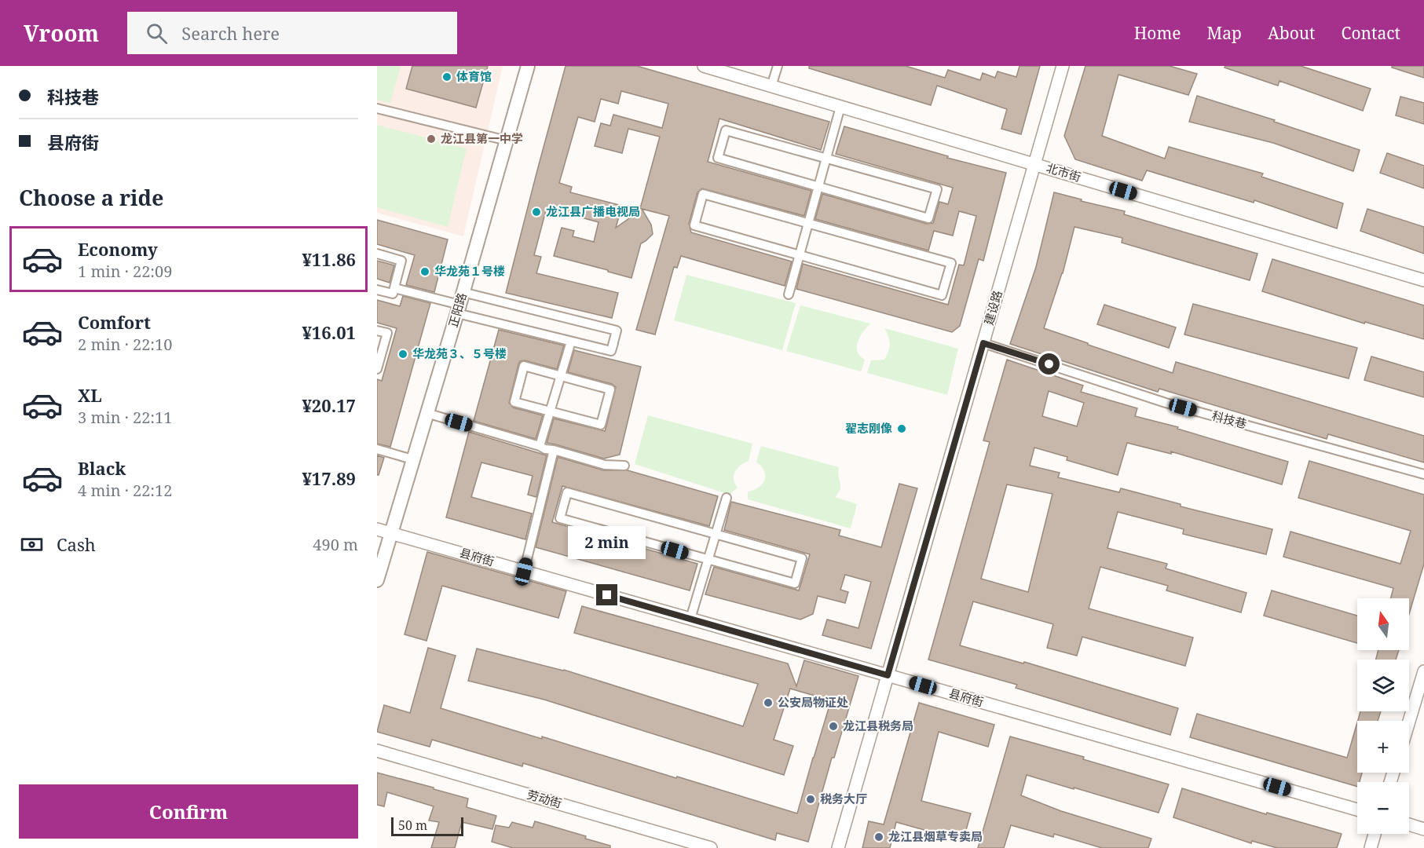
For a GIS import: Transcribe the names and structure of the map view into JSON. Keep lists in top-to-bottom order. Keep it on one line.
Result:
{"streets":{"main road":["正阳路"],"street":["北市街","建设路","科技巷","县府街","劳动街"]},"crossings":[["北市街","建设路"],["建设路","科技巷"],["建设路","县府街"],["正阳路","县府街"]],"places":["体育馆","龙江县第一中学","龙江县广播电视局","华龙苑１号楼","华龙苑３、５号楼","翟志刚像","公安局物证处","龙江县税务局","税务大厅","龙江县烟草专卖局"],"scale_bar":"50 m","north":"top","page":{"header":"Vroom","search":"Search here","nav":["Home","Map","About","Contact"],"banner":["科技巷","县府街"],"heading":"Choose a ride","list":[{"name":"Economy","note":"1 min · 22:09","value":"¥11.86"},{"name":"Comfort","note":"2 min · 22:10","value":"¥16.01"},{"name":"XL","note":"3 min · 22:11","value":"¥20.17"},{"name":"Black","note":"4 min · 22:12","value":"¥17.89"}],"pay":["Cash","490 m"],"bubble":"2 min","map_buttons":["+","−"],"buttons":"Confirm","scale":"50 m"}}
